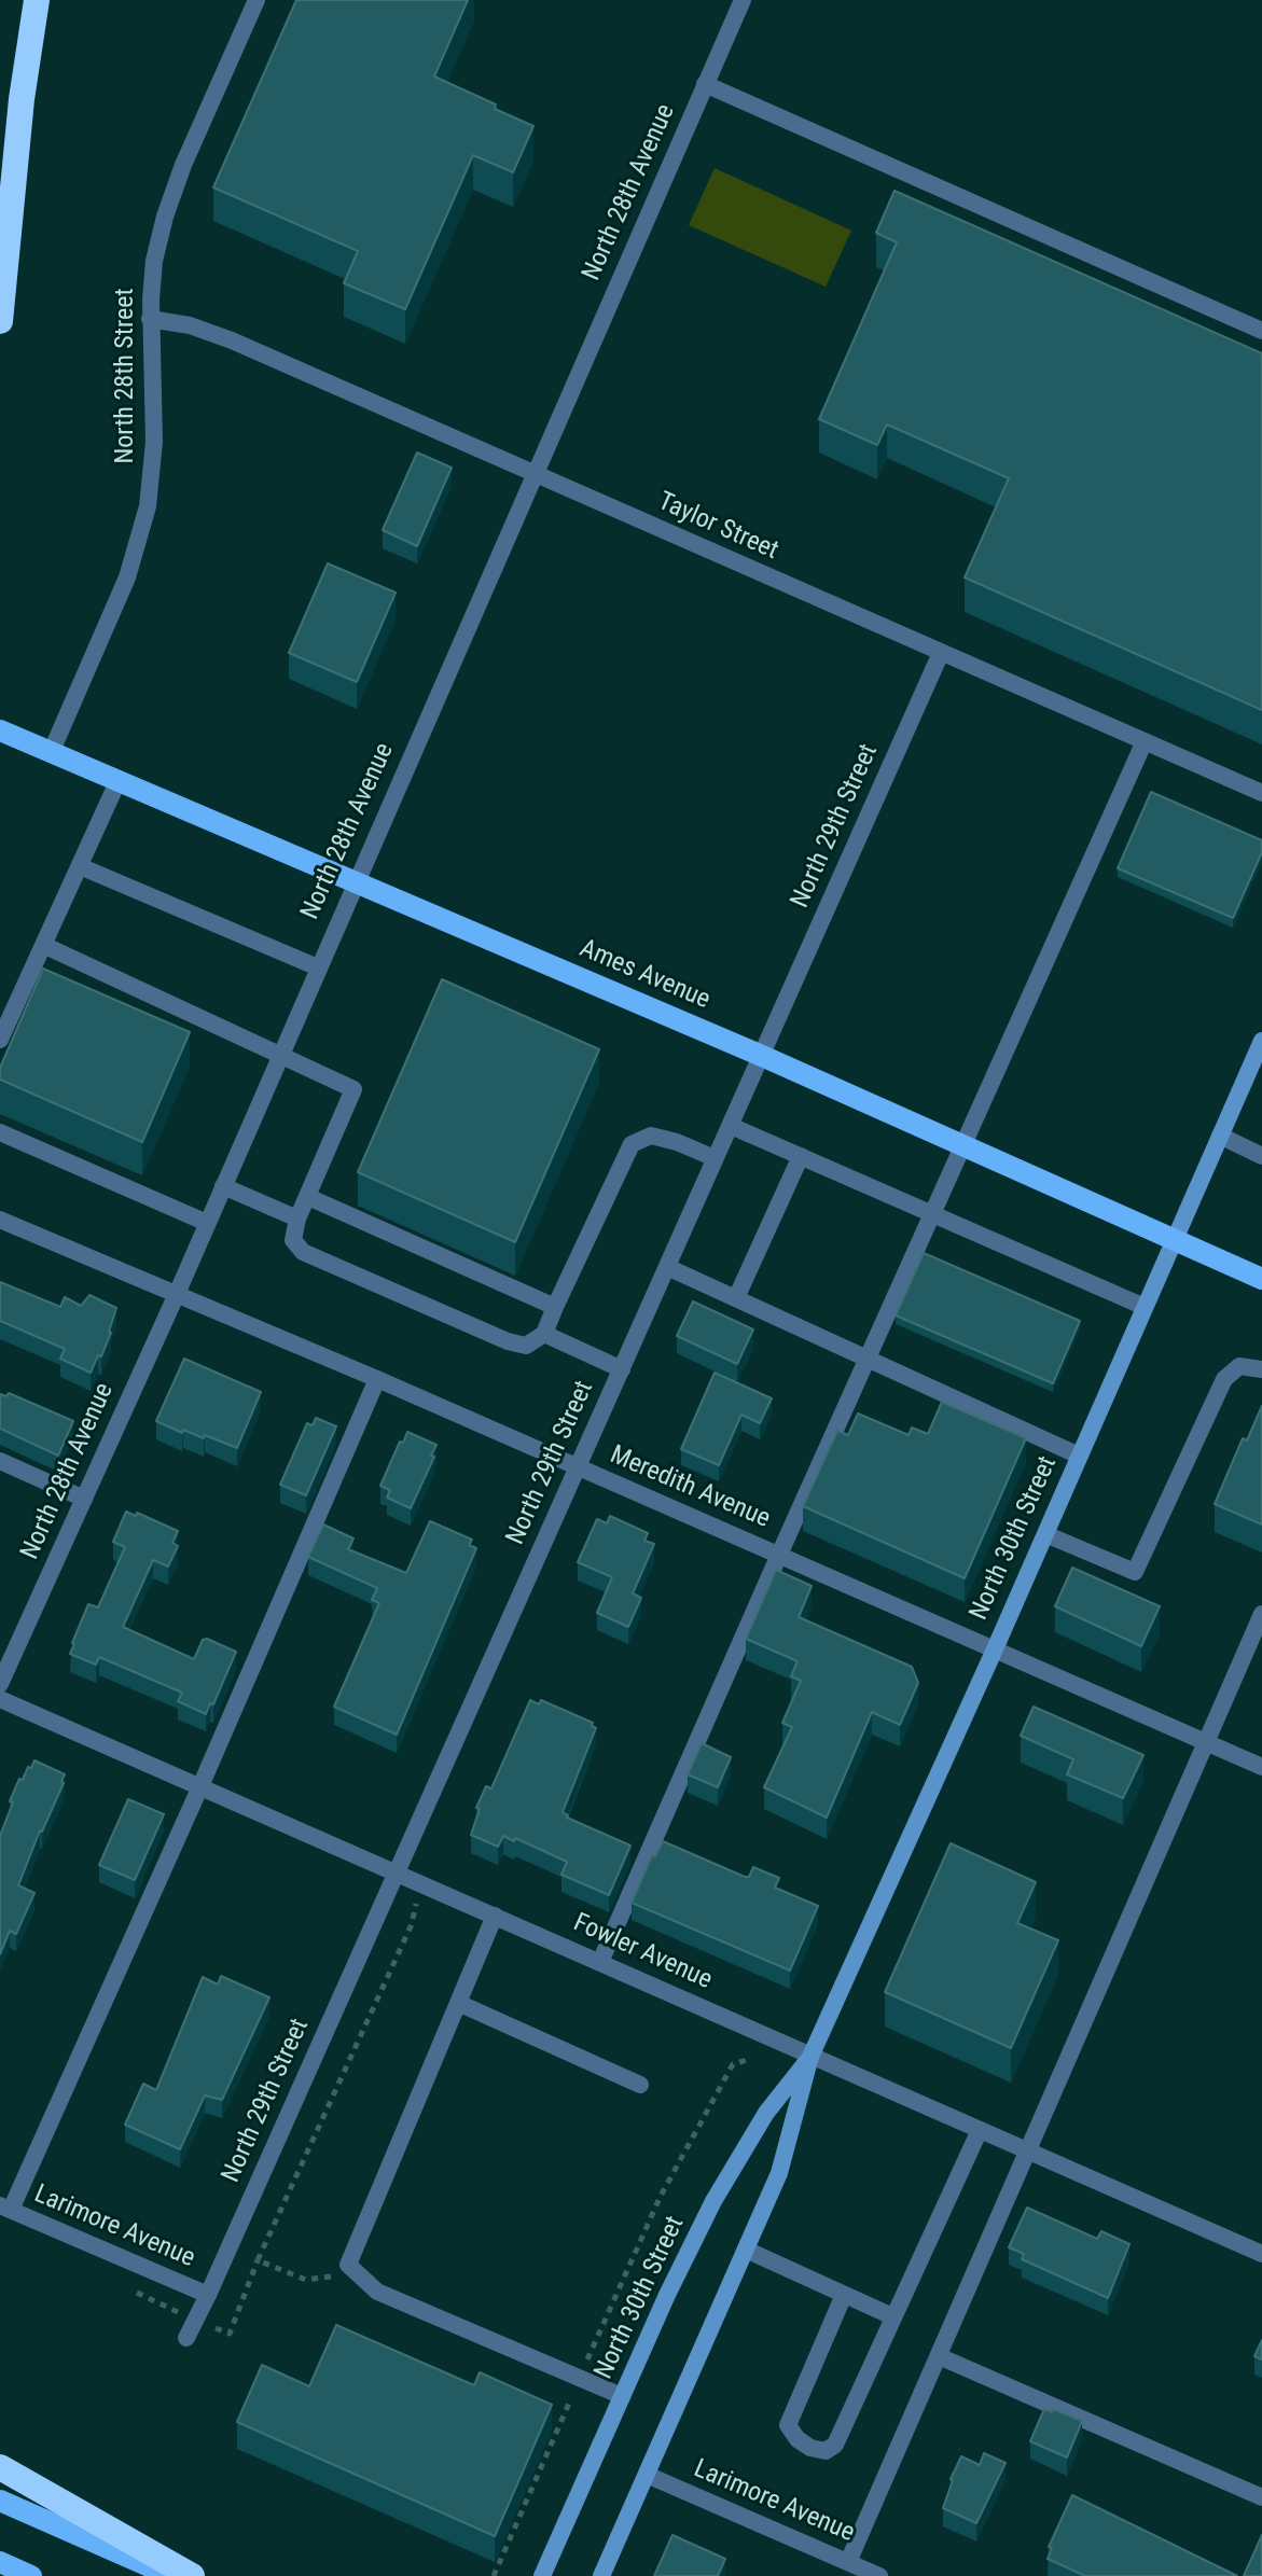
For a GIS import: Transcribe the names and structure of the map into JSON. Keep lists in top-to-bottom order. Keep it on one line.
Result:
{"streets":{"main road":["Ames Avenue","North 30th Street"],"street":["North 28th Avenue","North 28th Street","Taylor Street","North 29th Street","Meredith Avenue","Fowler Avenue","Larimore Avenue"]},"crossings":[["North 28th Avenue","Taylor Street"],["North 28th Avenue","Ames Avenue"],["North 28th Avenue","Meredith Avenue"],["North 28th Street","Taylor Street"],["North 28th Street","Ames Avenue"],["Taylor Street","North 29th Street"],["North 29th Street","Ames Avenue"],["North 29th Street","Meredith Avenue"],["North 29th Street","Fowler Avenue"],["North 29th Street","Larimore Avenue"],["Ames Avenue","North 30th Street"],["Meredith Avenue","North 30th Street"],["North 30th Street","Fowler Avenue"],["North 30th Street","Larimore Avenue"]]}
